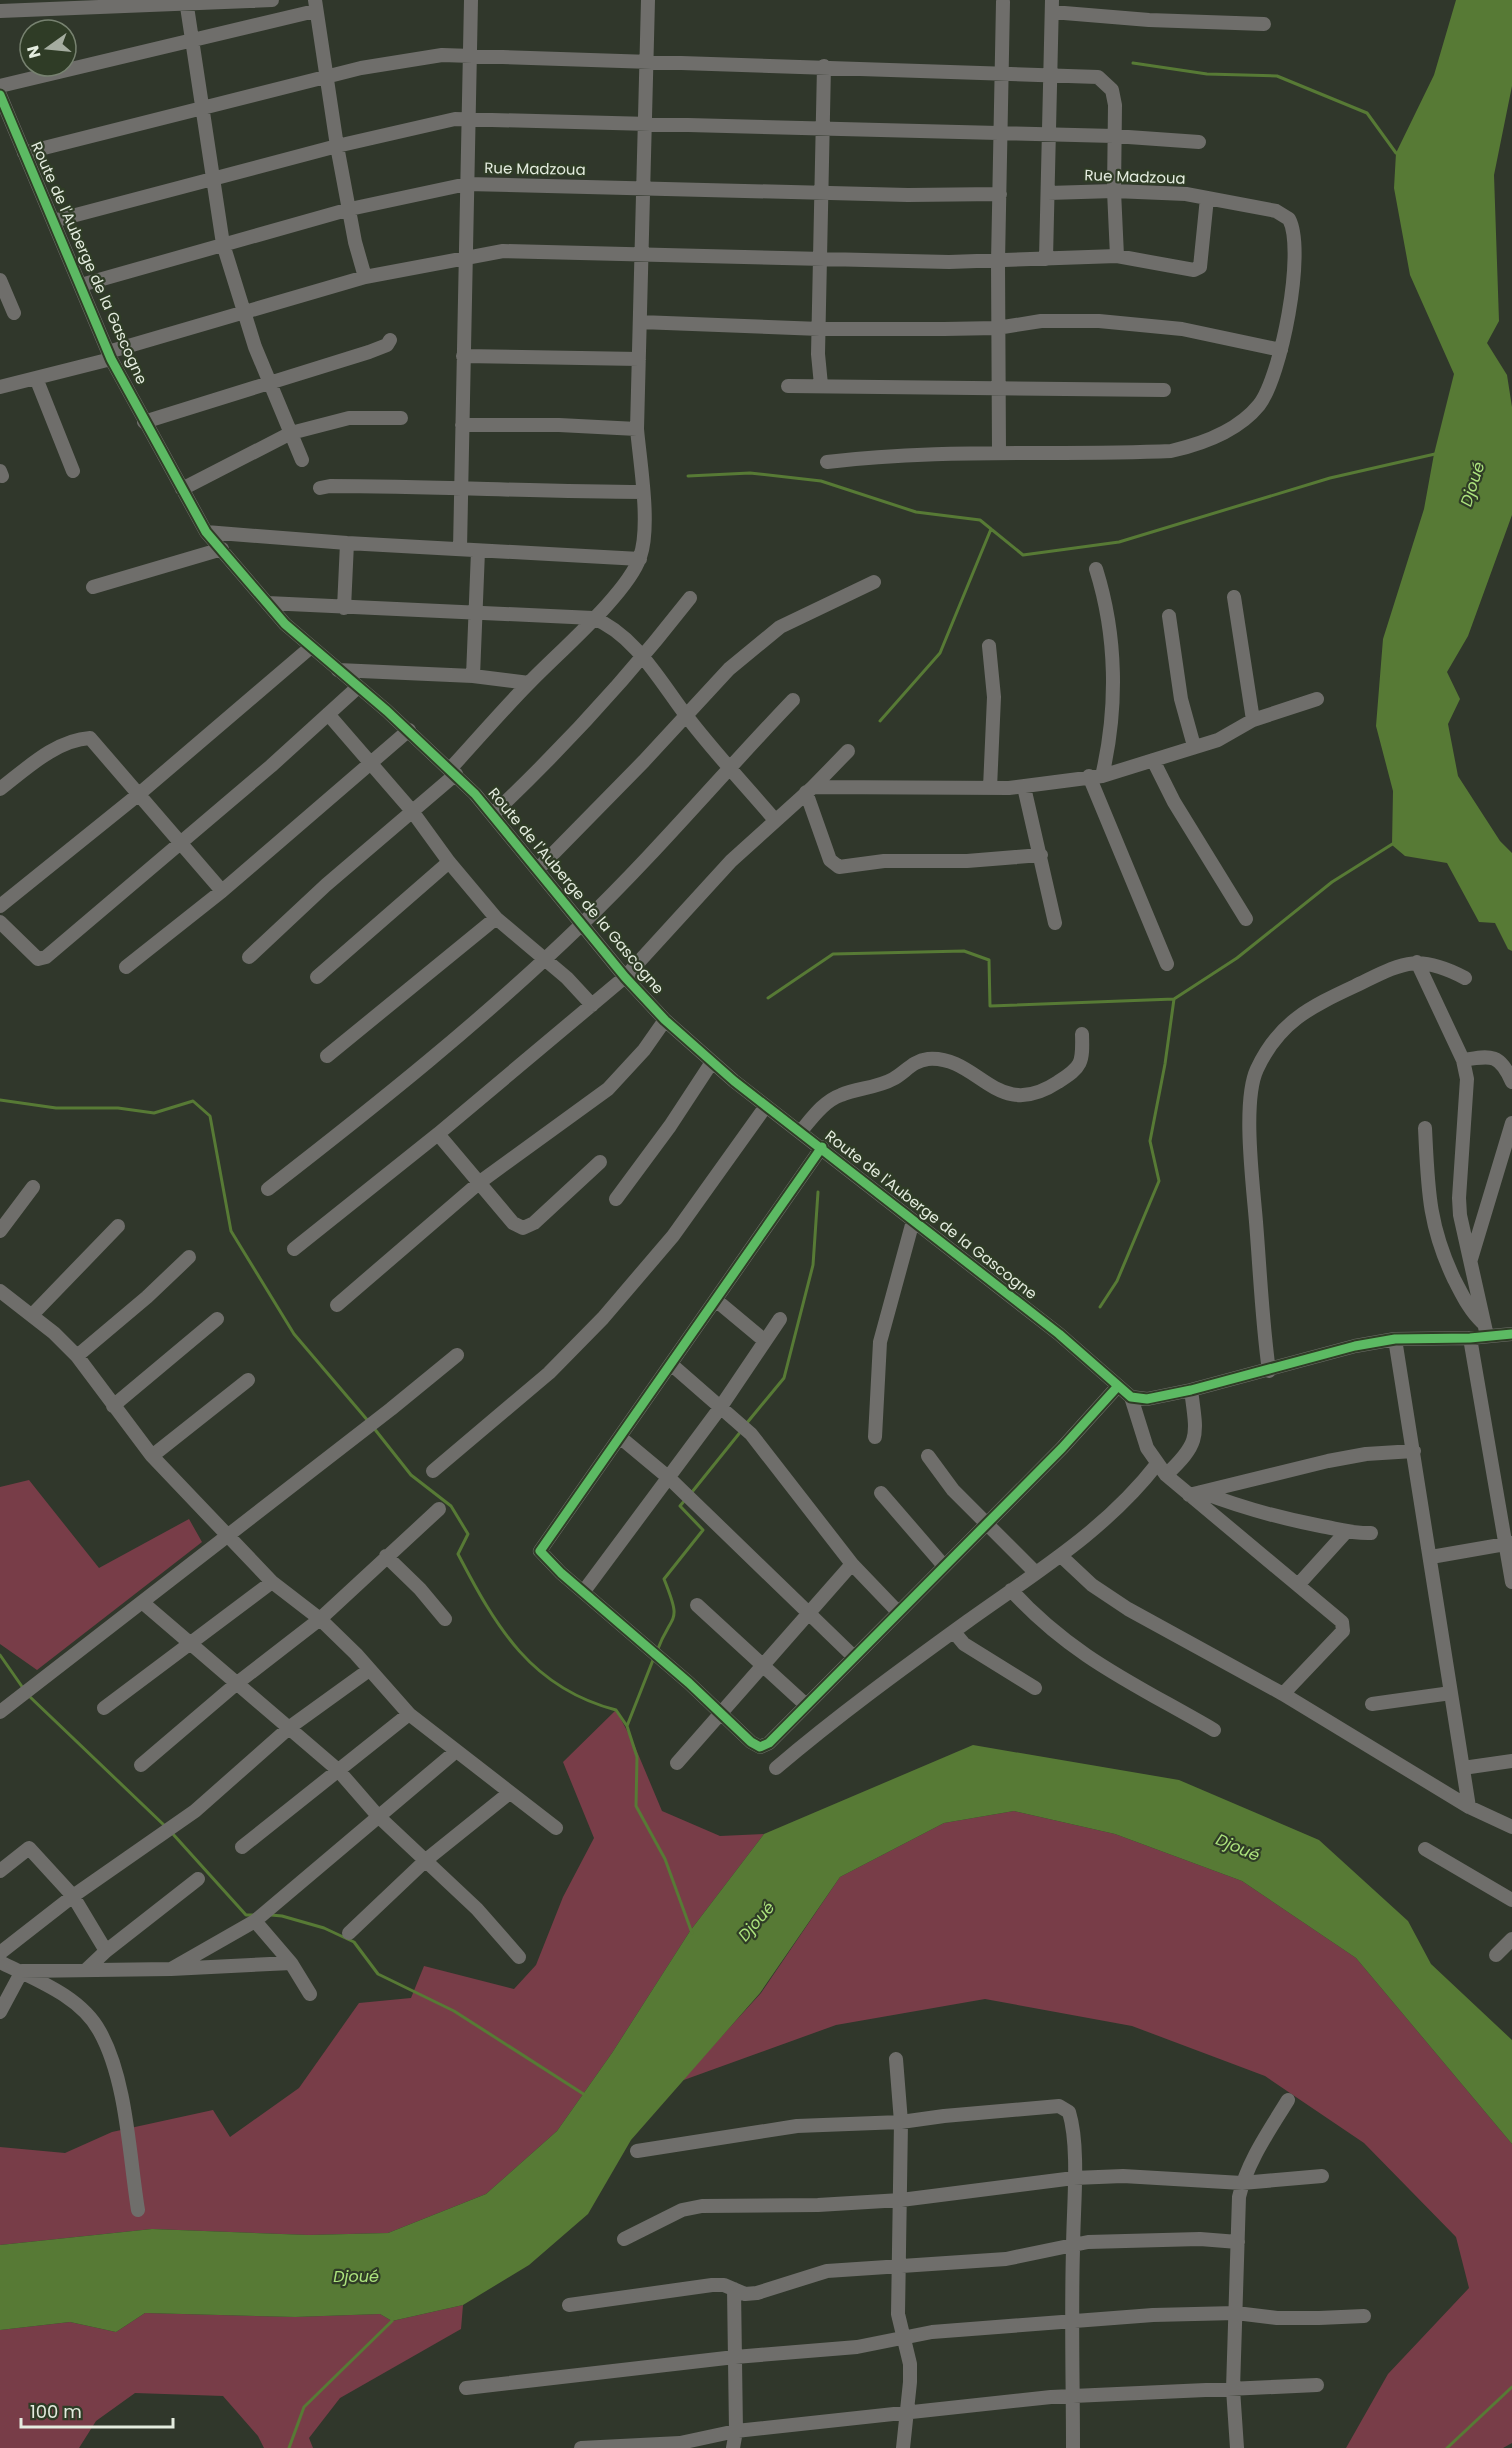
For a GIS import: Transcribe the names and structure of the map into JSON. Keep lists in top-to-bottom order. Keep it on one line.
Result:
{"streets":{"street":["Rue Madzoua","Route de l'Auberge de la Gascogne"]},"crossings":[["Rue Madzoua","Route de l'Auberge de la Gascogne"]],"water":["Djoué"],"scale_bar":"100 m","north":"left"}
